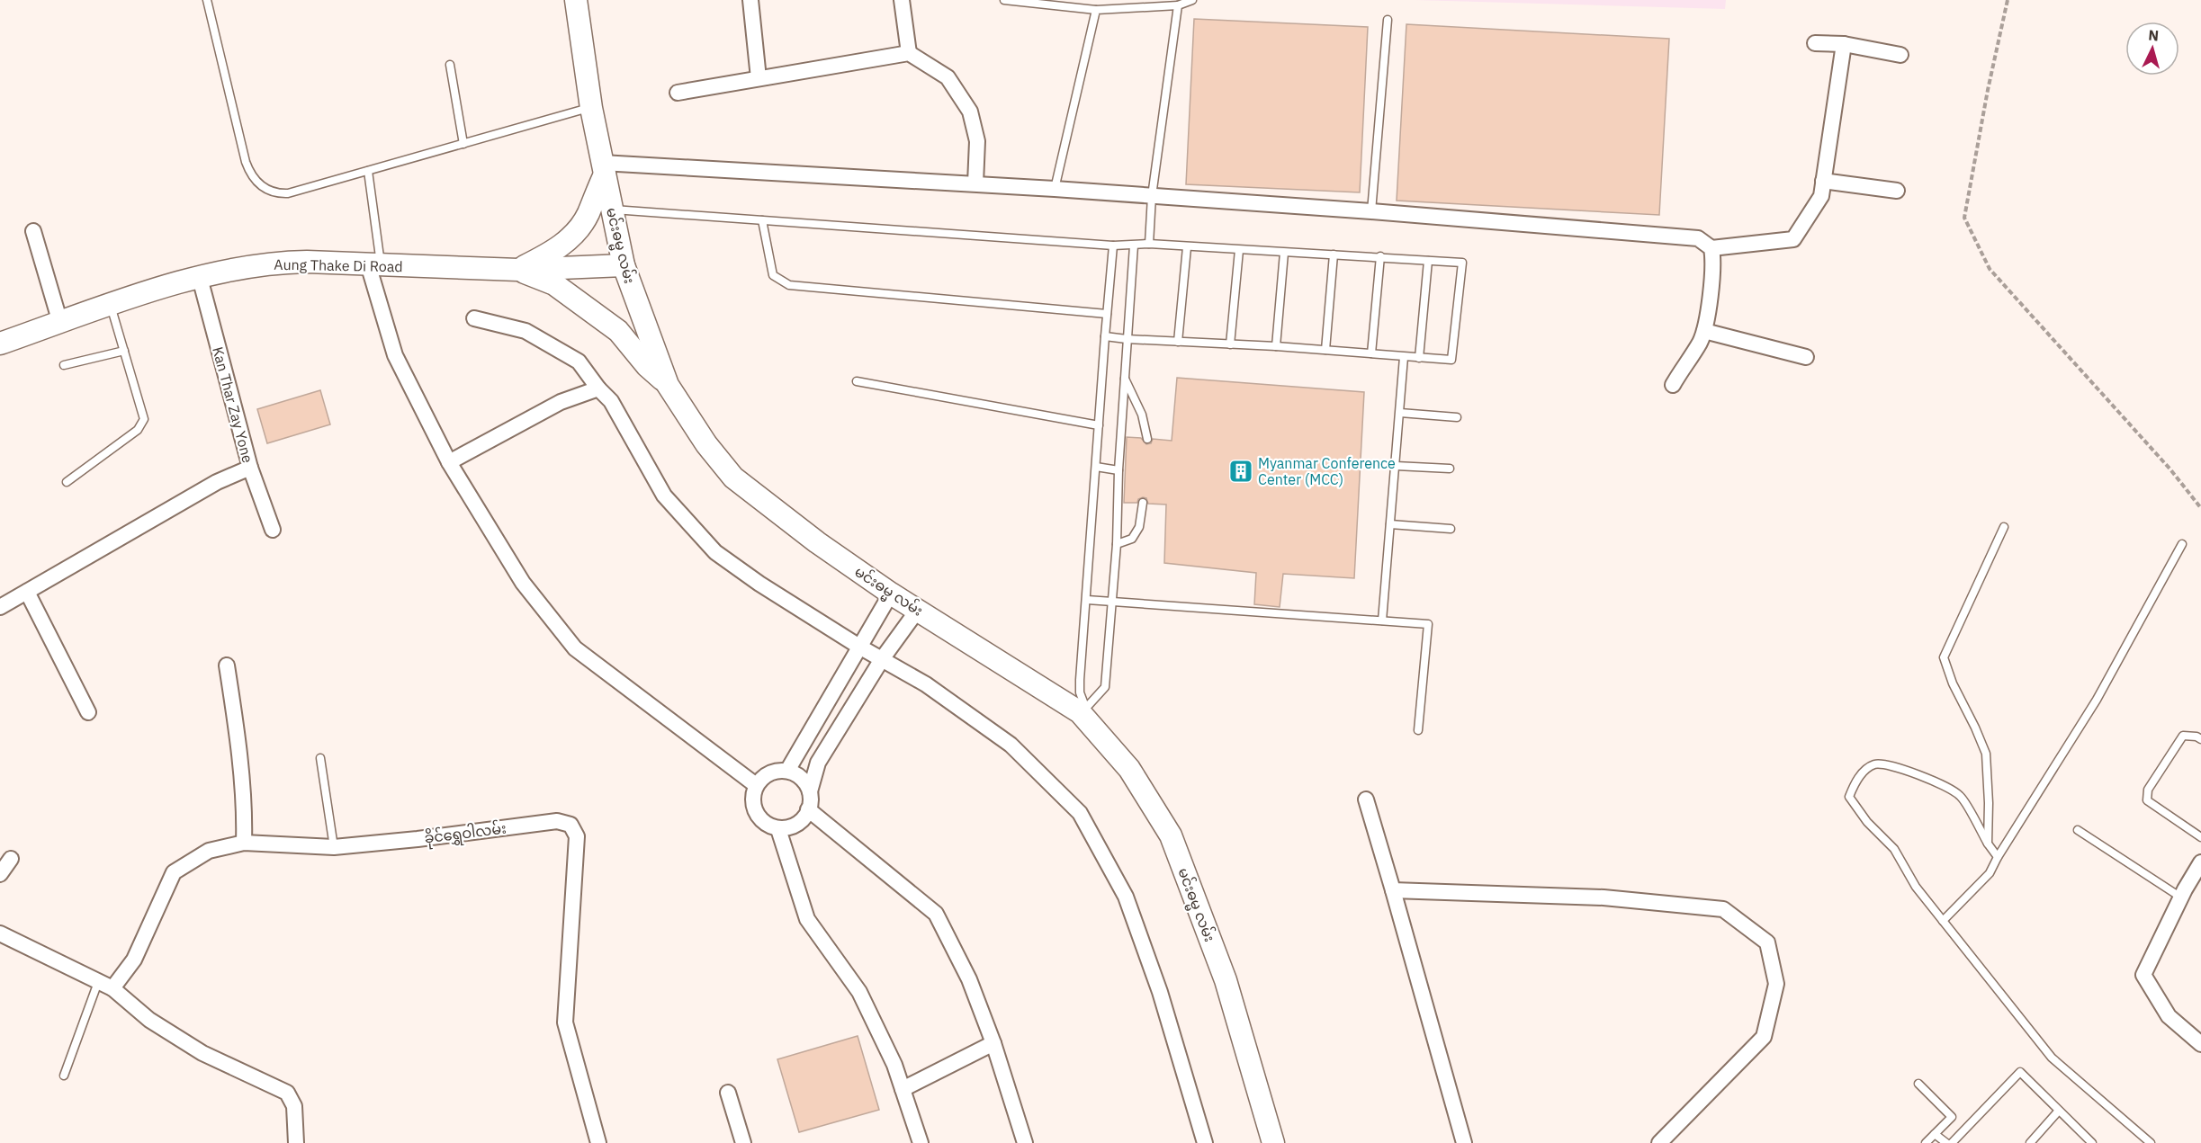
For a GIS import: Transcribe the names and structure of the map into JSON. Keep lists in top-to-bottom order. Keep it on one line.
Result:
{"streets":{"main road":["မင်းဓမ္မ လမ်း","Aung Thake Di Road"],"street":["Kan Thar Zay Yone","ခိုင်ရွှေဝါလမ်း"]},"crossings":[["မင်းဓမ္မ လမ်း","Aung Thake Di Road"],["Aung Thake Di Road","Kan Thar Zay Yone"]],"places":{"building":["Myanmar Conference Center (MCC)"]},"north":"top"}
